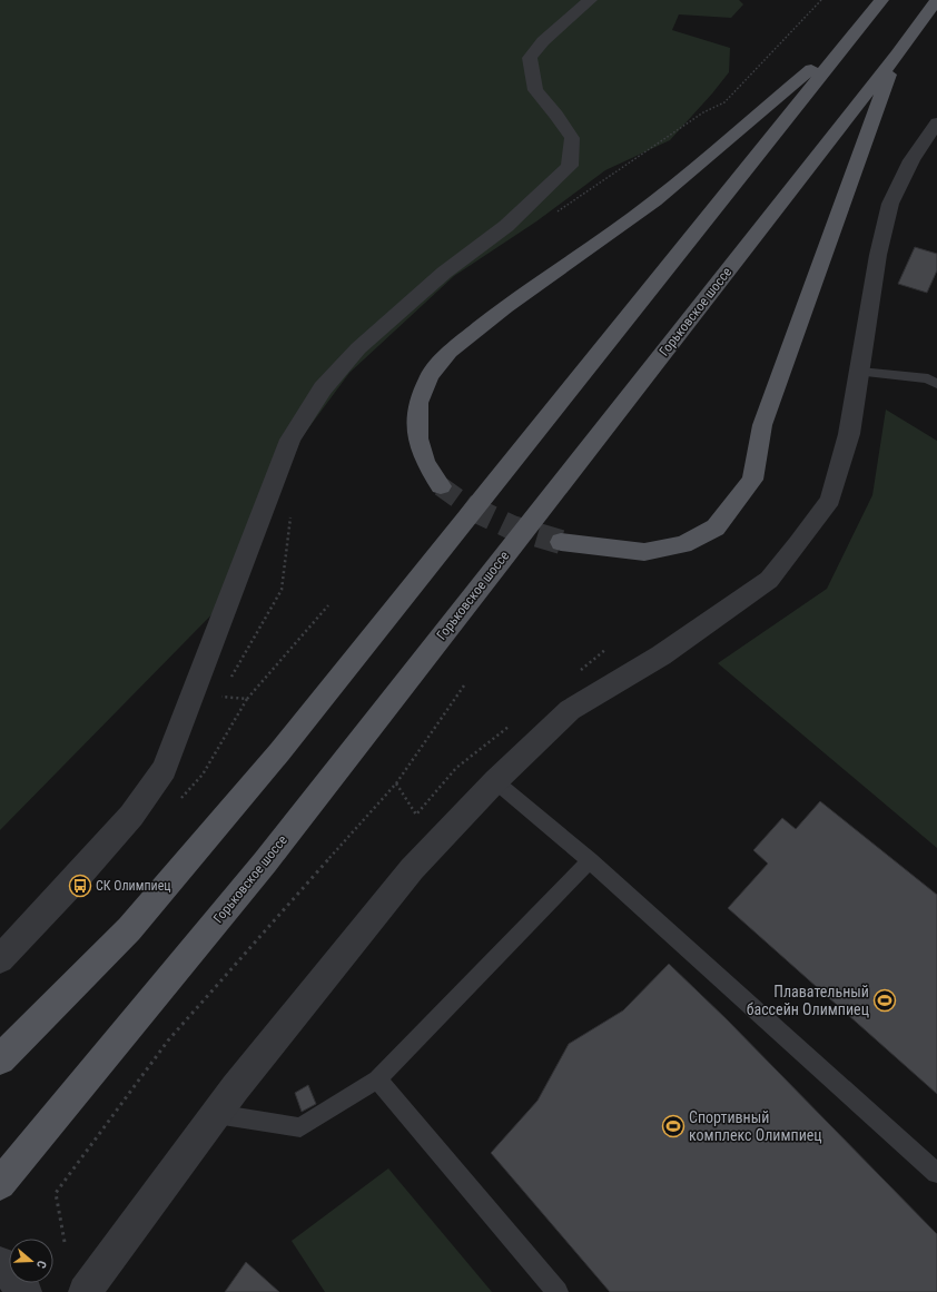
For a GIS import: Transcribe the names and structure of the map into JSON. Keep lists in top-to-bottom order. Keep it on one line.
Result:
{"streets":{"main road":["Горьковское шоссе"]},"places":{"bus stop":["СК Олимпиец"],"sports":["Плавательный бассейн Олимпиец","Спортивный комплекс Олимпиец"]},"north":"right"}
